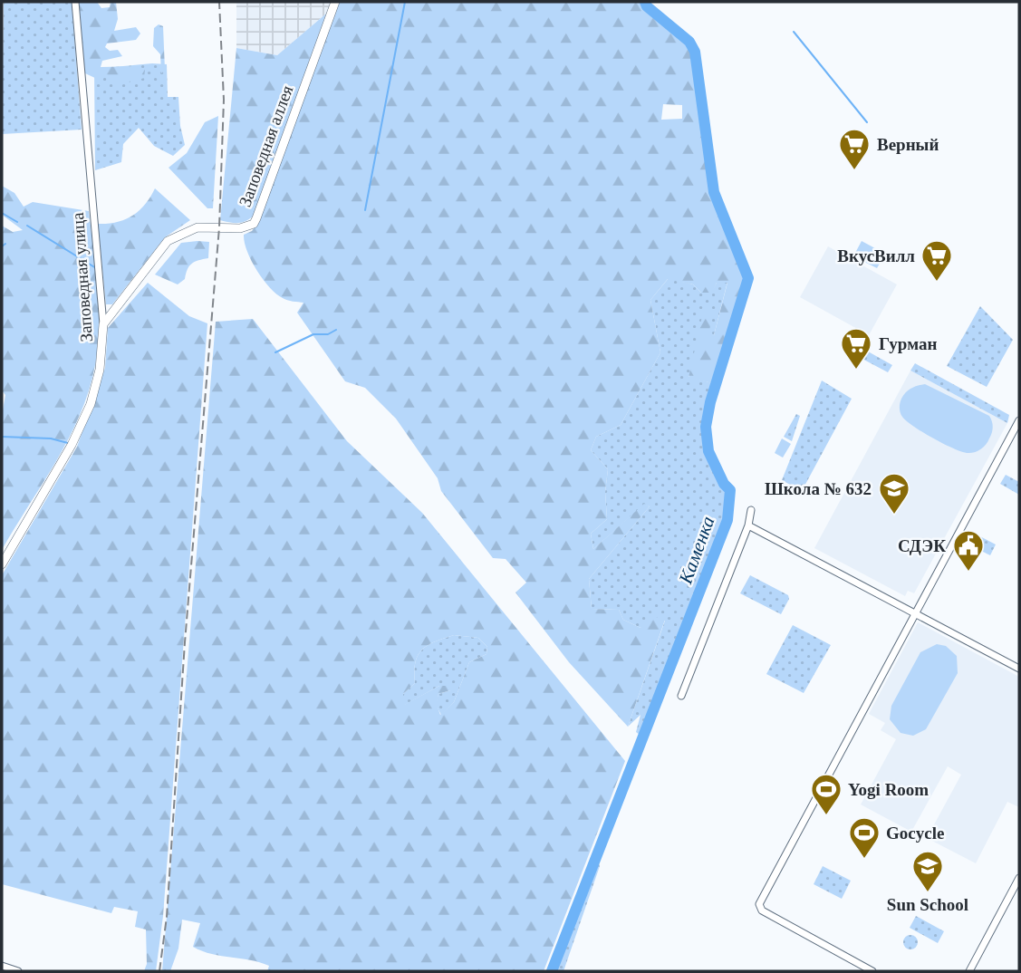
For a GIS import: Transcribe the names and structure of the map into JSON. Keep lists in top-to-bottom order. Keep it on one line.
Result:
{"streets":{"street":["Заповедная аллея","Заповедная улица"]},"crossings":[["Заповедная аллея","Заповедная улица"]],"water":["Каменка"],"places":{"supermarket":["Верный","ВкусВилл","Гурман"],"school or university":["Школа № 632","Sun School"],"public building":["СДЭК"],"sports":["Yogi Room","Gocycle"]}}
